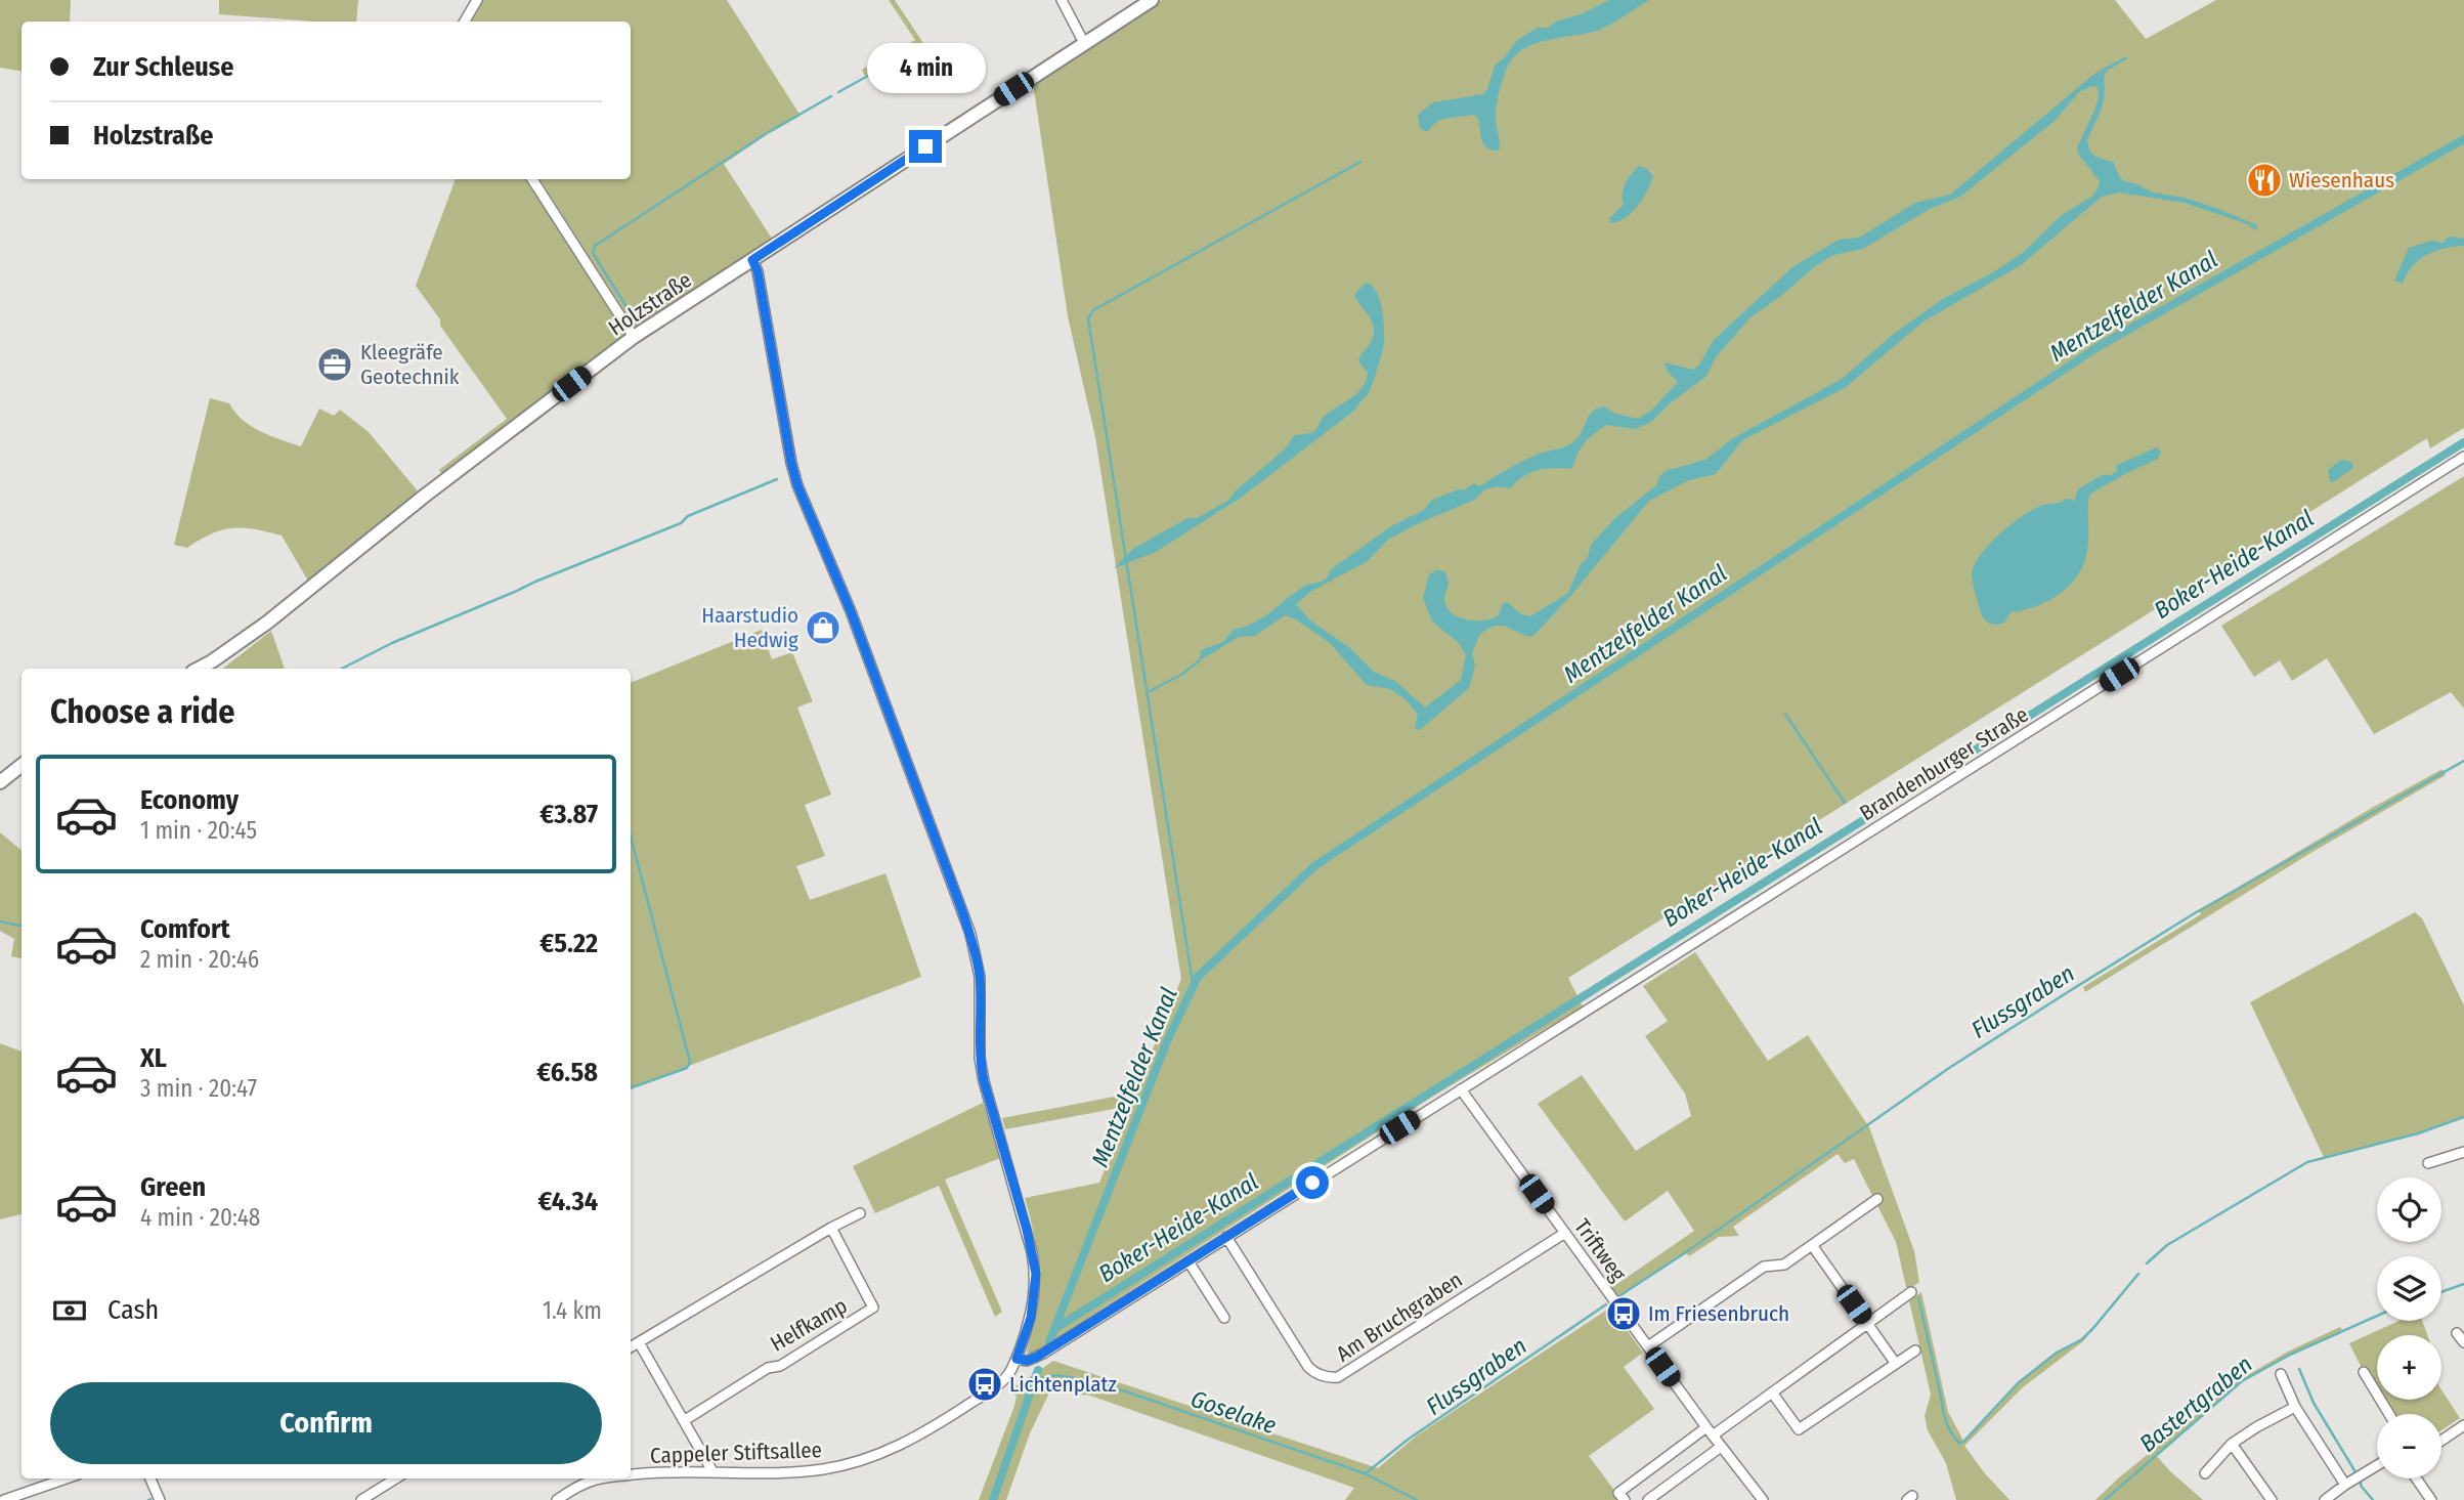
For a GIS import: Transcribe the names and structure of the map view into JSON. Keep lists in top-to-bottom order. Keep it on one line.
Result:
{"streets":{"main road":["Holzstraße"],"street":["Brandenburger Straße","Triftweg","Am Bruchgraben","Helfkamp","Cappeler Stiftsallee"]},"crossings":[["Brandenburger Straße","Triftweg"],["Brandenburger Straße","Am Bruchgraben"],["Brandenburger Straße","Cappeler Stiftsallee"],["Triftweg","Am Bruchgraben"]],"water":["Mentzelfelder Kanal","Boker-Heide-Kanal","Flussgraben","Bastertgraben","Goselake"],"places":{"restaurant":["Wiesenhaus"],"office":["Kleegräfe Geotechnik"],"shop":["Haarstudio Hedwig"],"bus stop":["Im Friesenbruch","Lichtenplatz"]},"page":{"banner":["Zur Schleuse","Holzstraße"],"bubble":"4 min","heading":"Choose a ride","list":[{"name":"Economy","note":"1 min · 20:45","value":"€3.87"},{"name":"Comfort","note":"2 min · 20:46","value":"€5.22"},{"name":"XL","note":"3 min · 20:47","value":"€6.58"},{"name":"Green","note":"4 min · 20:48","value":"€4.34"}],"map_buttons":["+","−"],"pay":["Cash","1.4 km"],"buttons":"Confirm"}}
